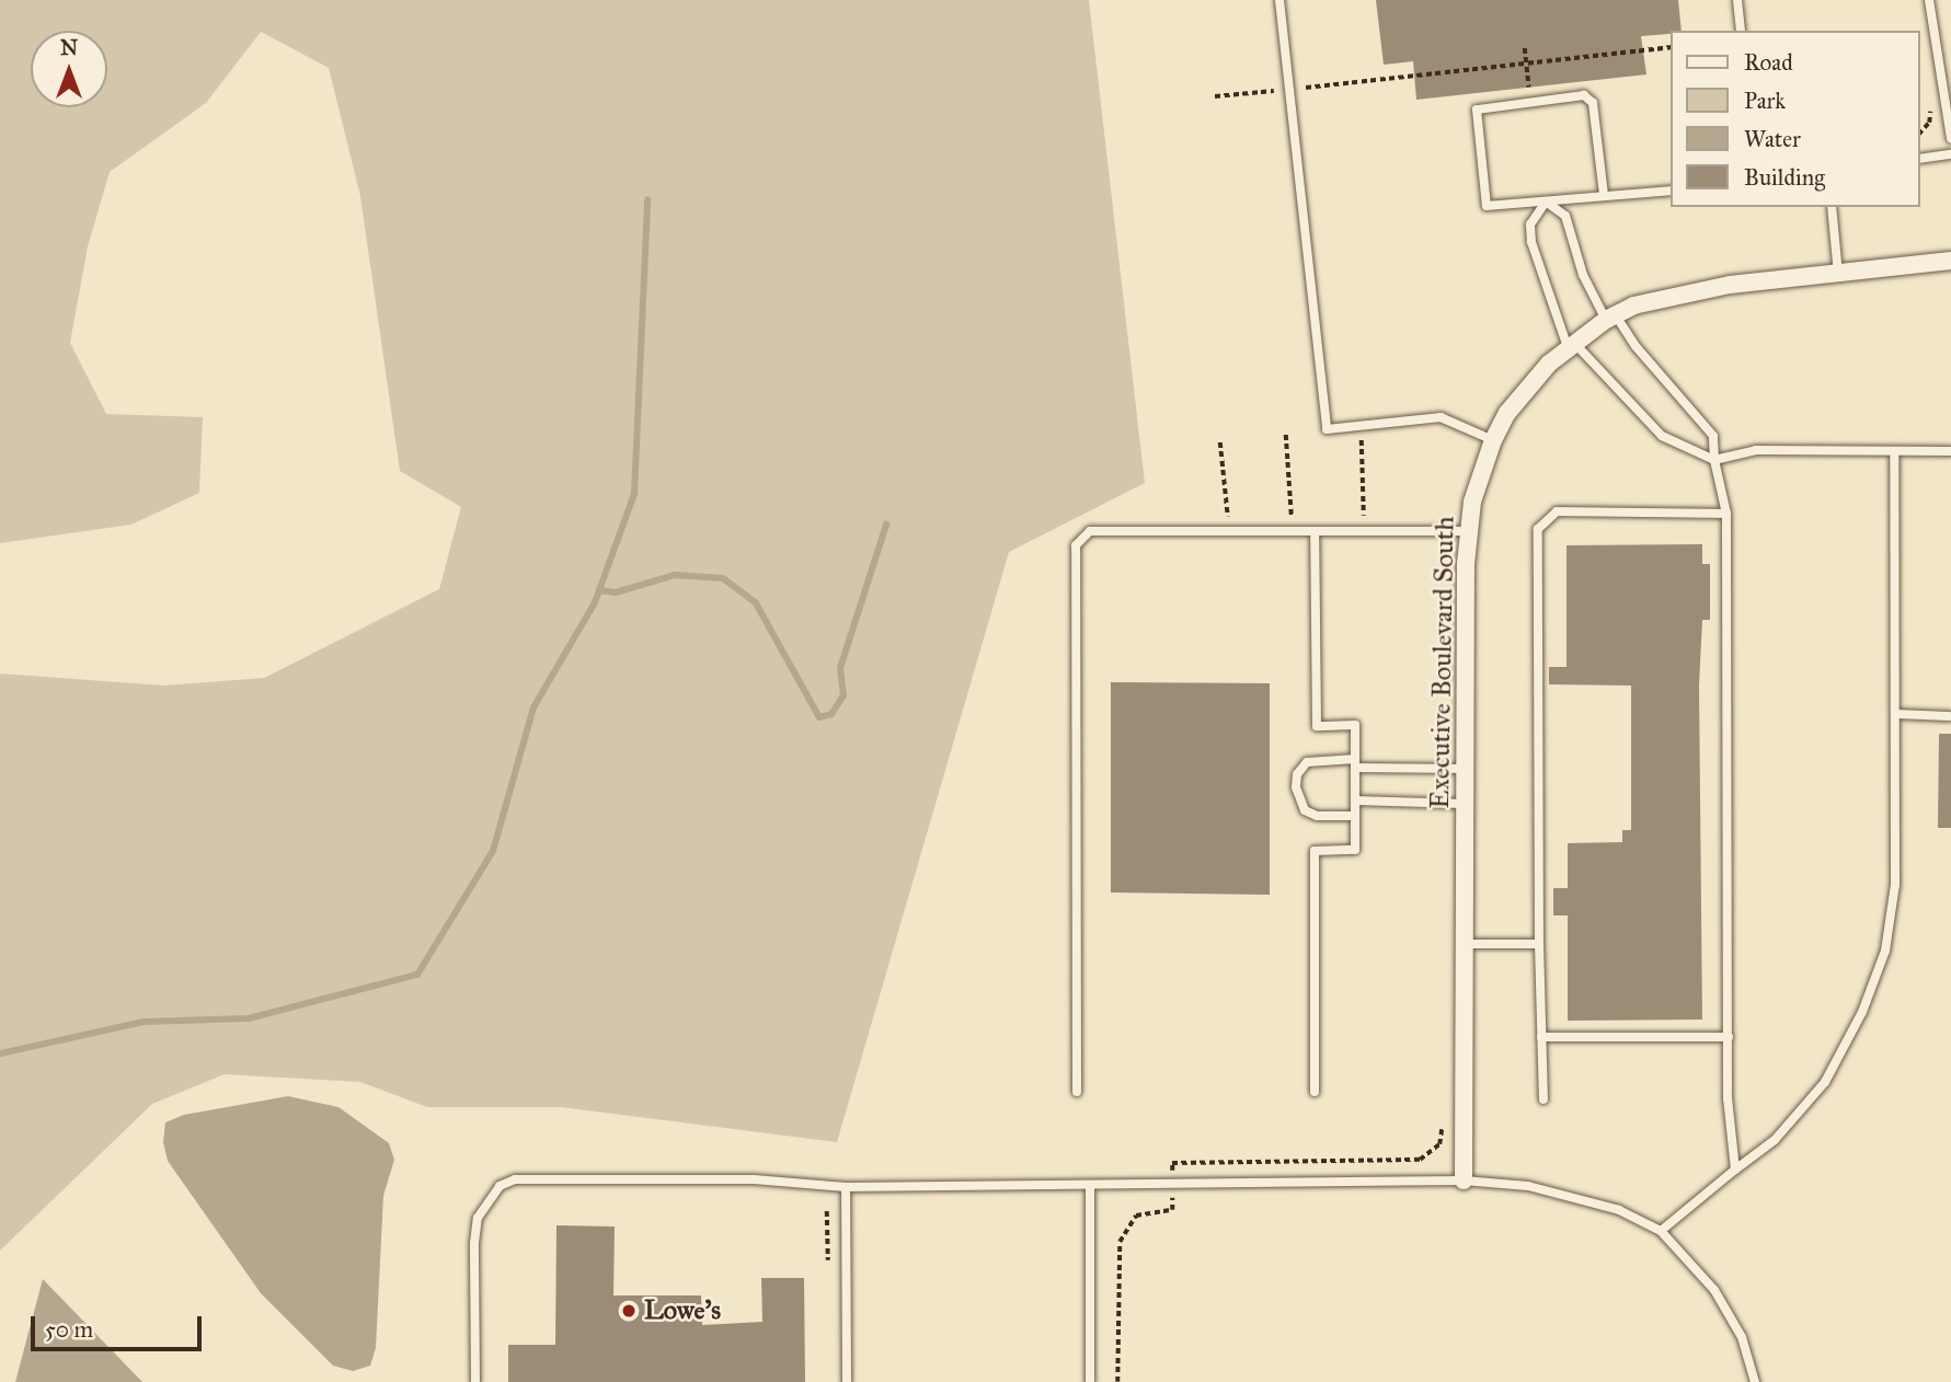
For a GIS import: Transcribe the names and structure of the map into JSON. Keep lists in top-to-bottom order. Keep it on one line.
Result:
{"streets":{"street":["Executive Boulevard South"]},"places":["Lowe's"],"legend":["Road","Park","Water","Building"],"scale_bar":"50 m","north":"top"}
